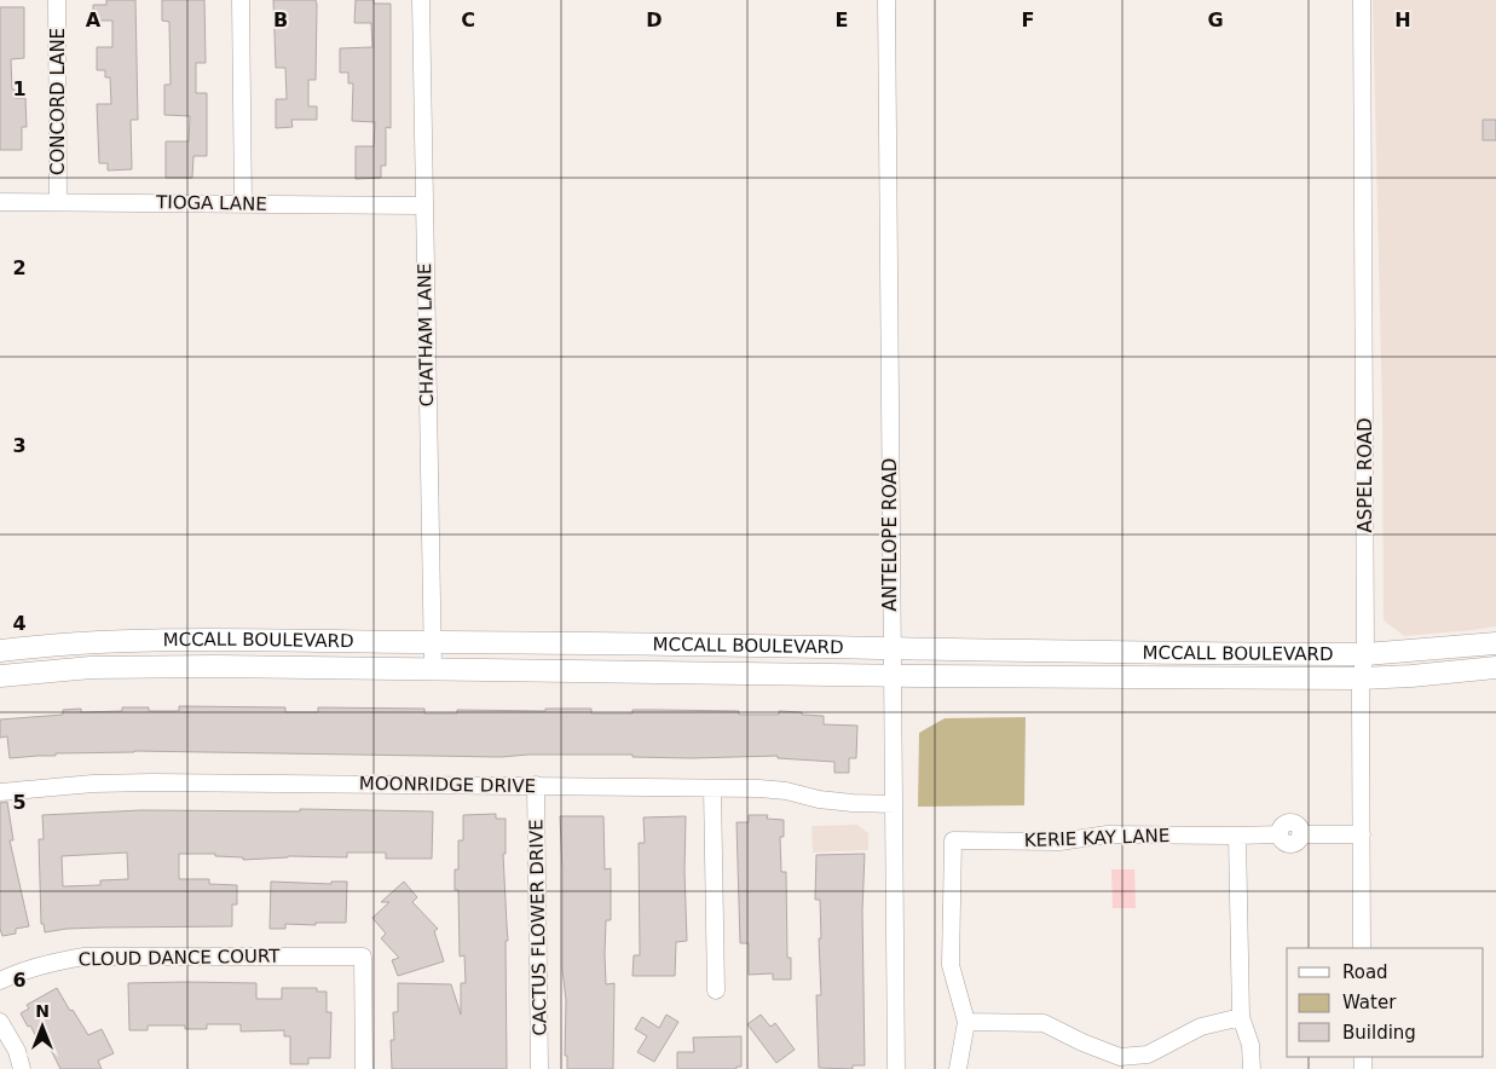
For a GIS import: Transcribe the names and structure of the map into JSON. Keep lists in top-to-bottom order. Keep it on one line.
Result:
{"streets":{"main road":["MCCALL BOULEVARD"],"street":["CONCORD LANE","TIOGA LANE","CHATHAM LANE","ASPEL ROAD","ANTELOPE ROAD","MOONRIDGE DRIVE","KERIE KAY LANE","CACTUS FLOWER DRIVE","CLOUD DANCE COURT"]},"crossings":[["CONCORD LANE","TIOGA LANE"],["TIOGA LANE","CHATHAM LANE"],["CHATHAM LANE","MCCALL BOULEVARD"],["ASPEL ROAD","MCCALL BOULEVARD"],["ANTELOPE ROAD","MCCALL BOULEVARD"],["ANTELOPE ROAD","MOONRIDGE DRIVE"],["MOONRIDGE DRIVE","CACTUS FLOWER DRIVE"]],"legend":["Road","Water","Building"],"north":"top","grid":{"columns":["A","B","C","D","E","F","G","H"],"rows":["1","2","3","4","5","6"]}}
